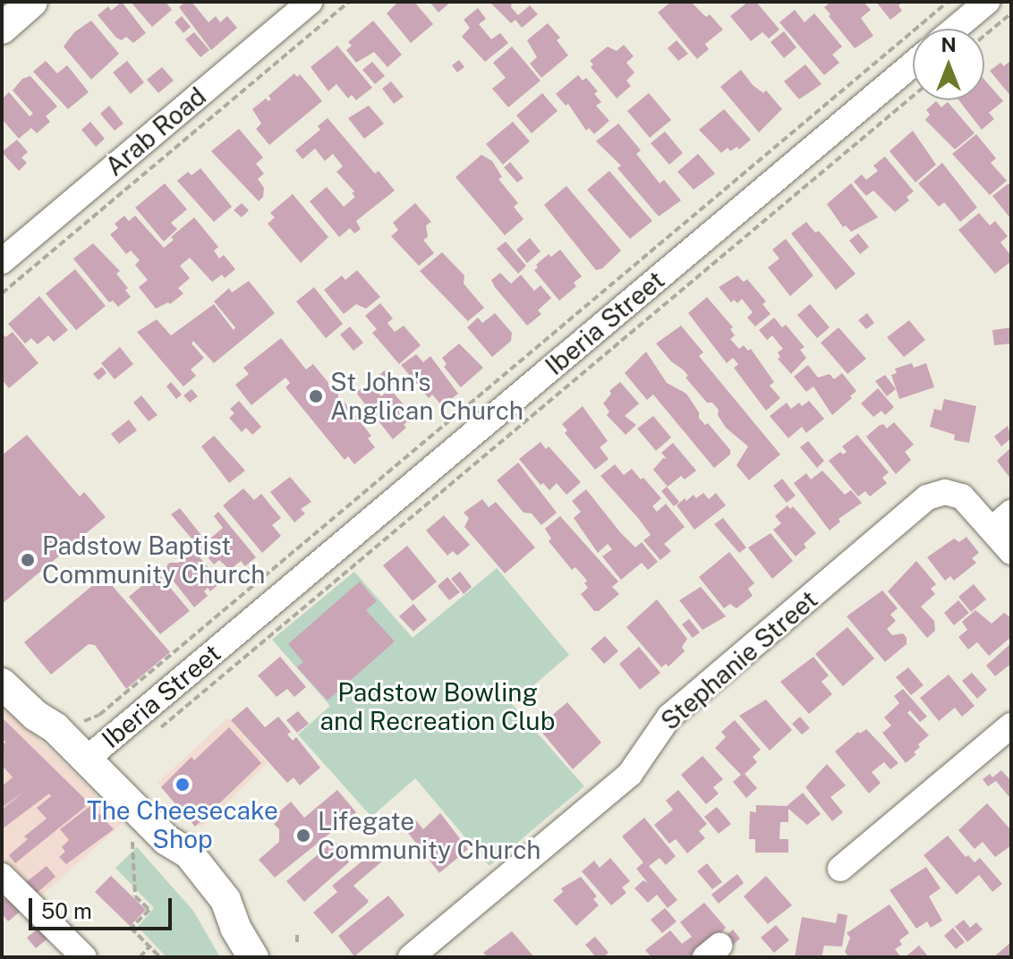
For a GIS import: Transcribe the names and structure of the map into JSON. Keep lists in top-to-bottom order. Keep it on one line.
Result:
{"streets":{"street":["Arab Road","Iberia Street","Stephanie Street"]},"parks":["Padstow Bowling and Recreation Club"],"places":["St John's Anglican Church","Padstow Baptist Community Church","The Cheesecake Shop","Lifegate Community Church"],"scale_bar":"50 m","north":"top"}
